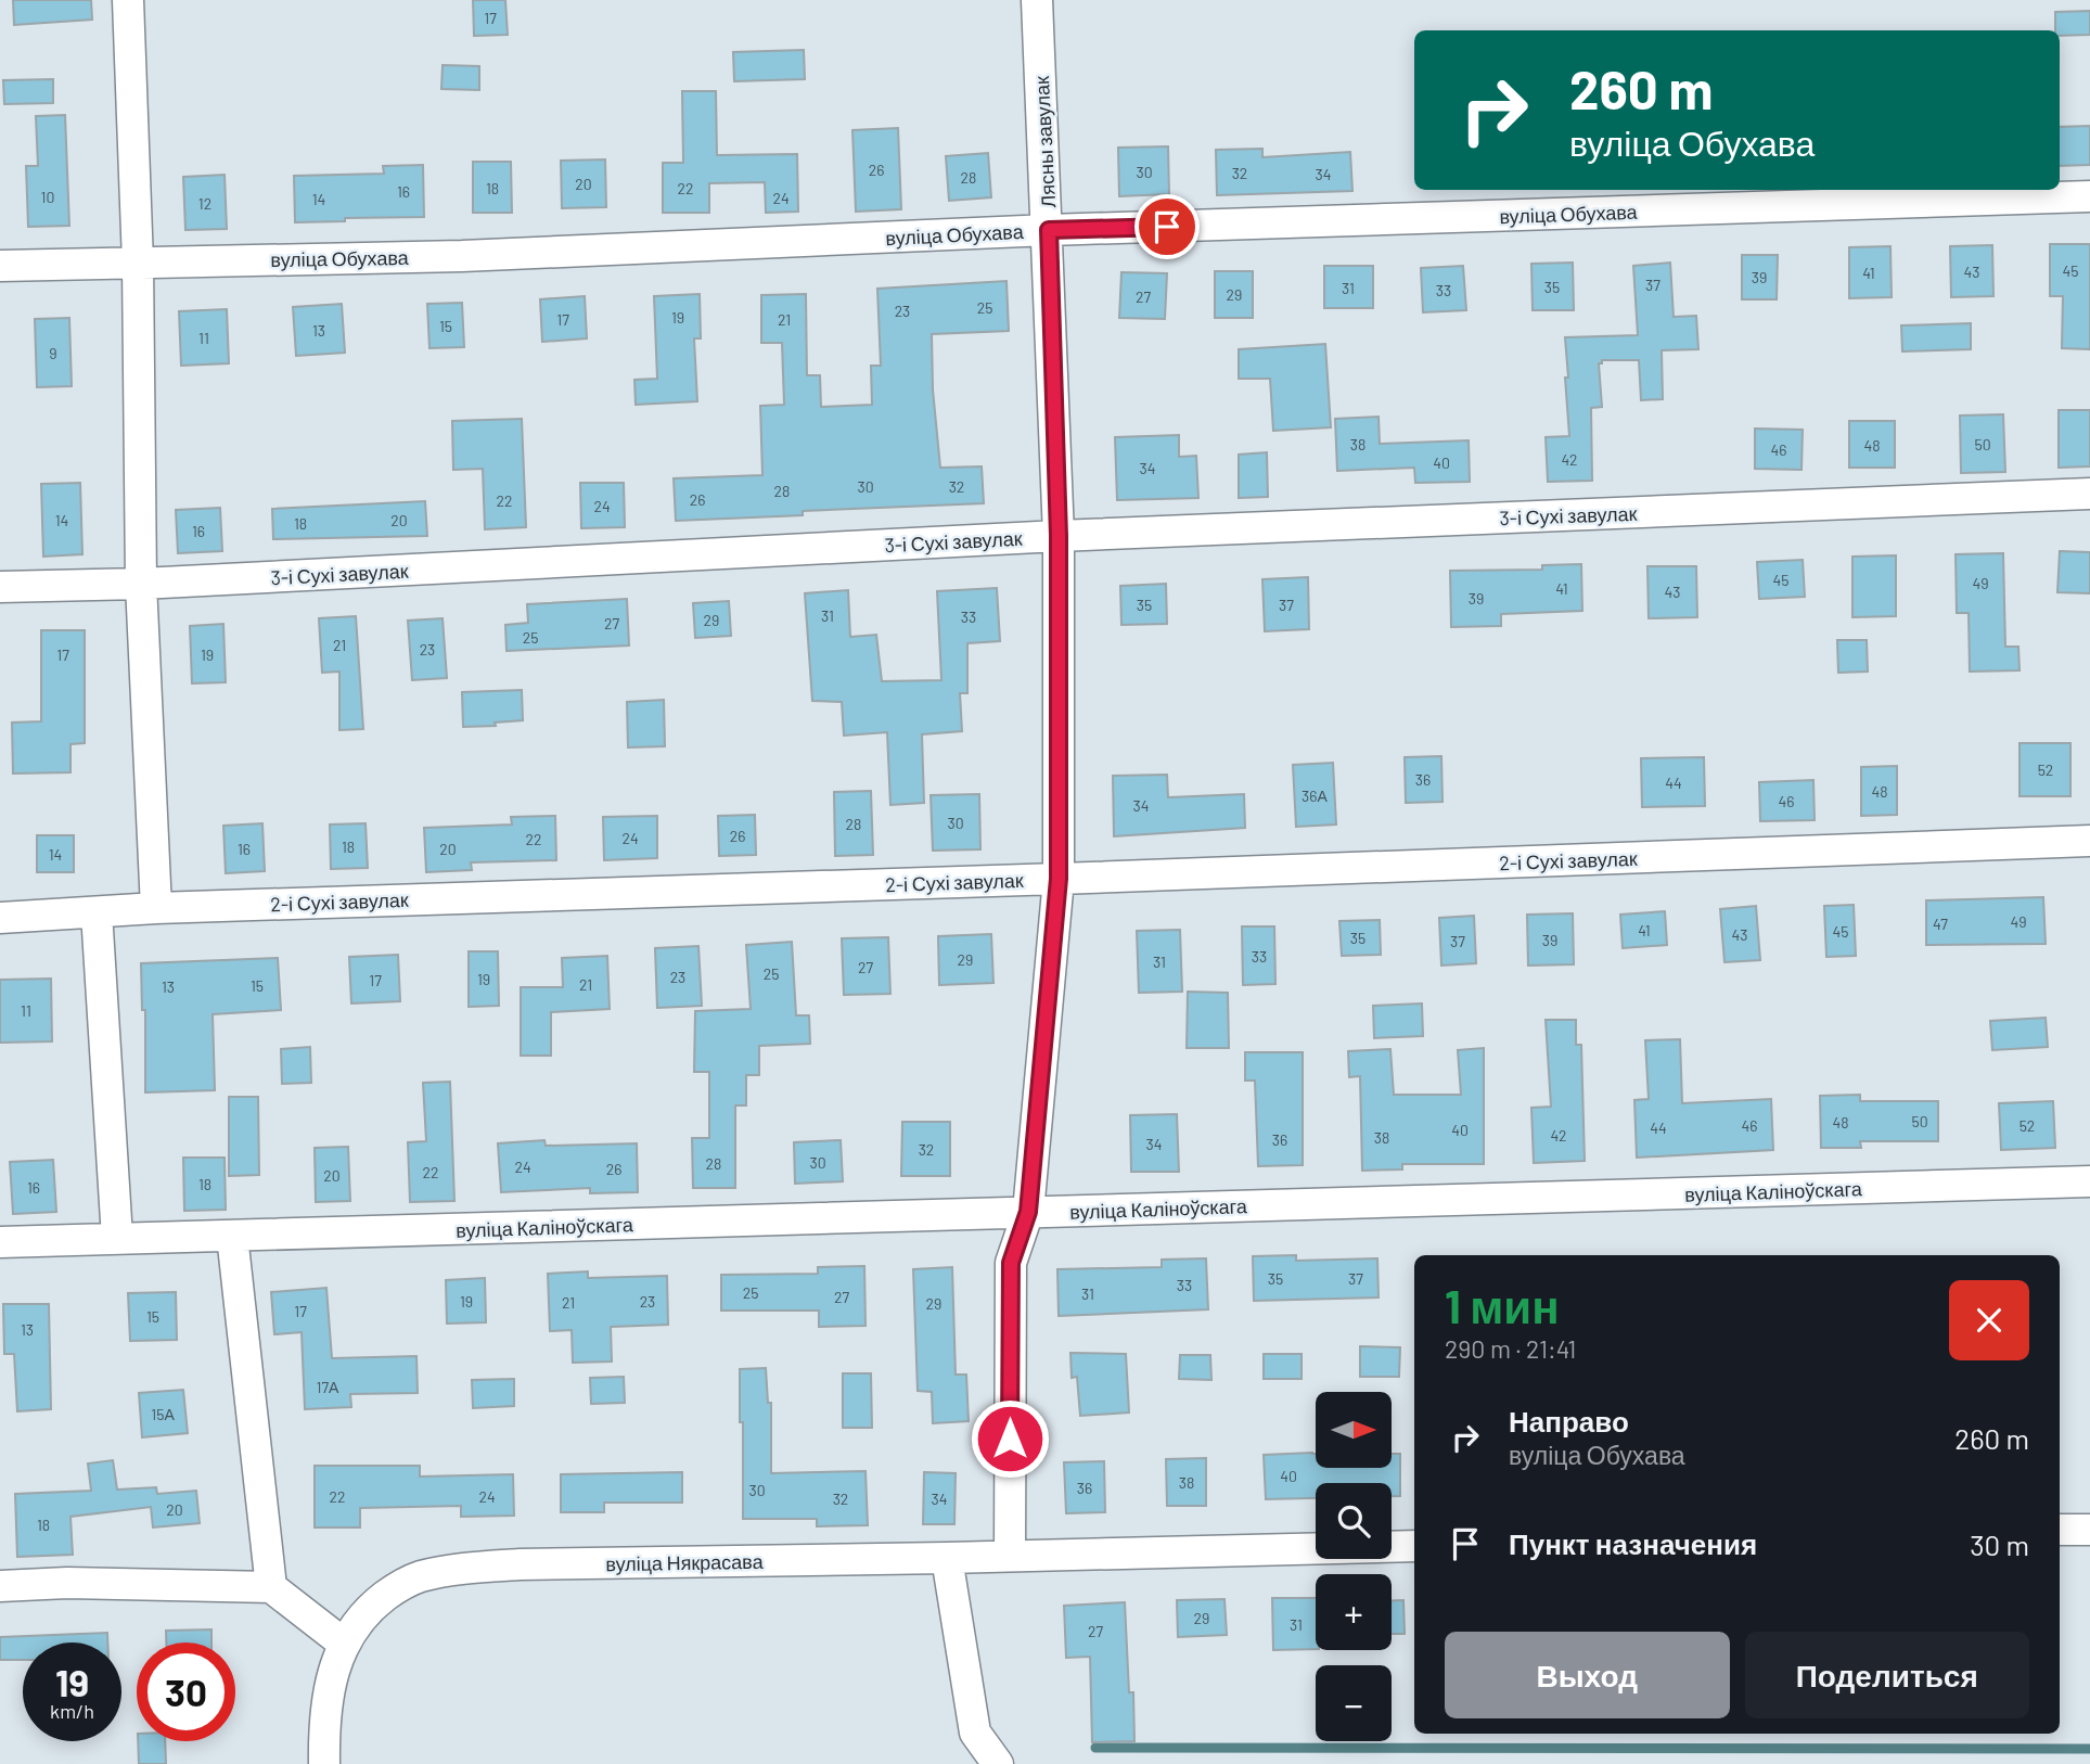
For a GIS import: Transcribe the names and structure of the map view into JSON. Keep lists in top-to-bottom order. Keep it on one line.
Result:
{"streets":{"street":["Лясны завулак","вуліца Обухава","3-і Сухі завулак","2-і Сухі завулак","вуліца Каліноўскага","вуліца Някрасава"]},"crossings":[["Лясны завулак","вуліца Обухава"],["Лясны завулак","3-і Сухі завулак"],["Лясны завулак","2-і Сухі завулак"],["Лясны завулак","вуліца Каліноўскага"],["Лясны завулак","вуліца Някрасава"]],"house_numbers":["17","26","30","32","34","28","20","18","22","16","10","24","14","12","45","43","41","39","37","35","31","33","29","27","25","23","19","17","21","15","13","11","9","38","50","48","46","42","40","34","30","32","28","26","22","24","14","20","18","16","45","49","41","43","39","35","37","31","33","29","27","25","21","23","17","19","52","36","44","48","36А","46","34","30","28","26","24","22","18","16","20","14","49","47","41","45","43","35","39","37","33","29","31","27","25","23","19","17","21","15","13","11","50","48","46","52","44","40","42","38","36","34","32","30","28","24","26","22","20","18","16","35","37","33","25","31","27","19","23","21","29","17","15","13","17А","15А","40","38","36","30","22","24","32","34","20","18","29","31","27"],"north":"right","page":{"turn":["260 m","вуліца Обухава"],"heading":["1 мин","290 m · 21:41"],"list":[{"name":"Направо","note":"вуліца Обухава","value":"260 m"},{"name":"Пункт назначения","value":"30 m"}],"map_buttons":["+","−"],"buttons":["Выход","Поделиться"],"speed":"19 km/h","limit":"30"}}
